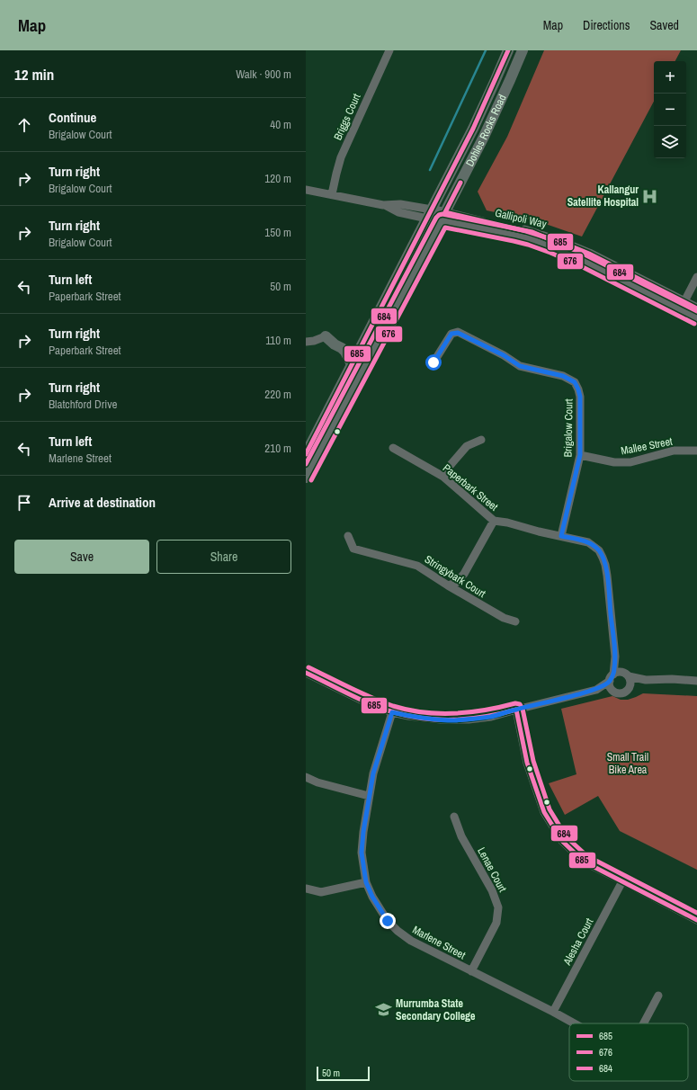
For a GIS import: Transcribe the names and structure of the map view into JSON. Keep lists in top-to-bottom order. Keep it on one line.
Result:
{"streets":{"main road":["Dohles Rocks Road"],"street":["Briggs Court","Gallipoli Way","Brigalow Court","Mallee Street","Paperbark Street","Stringybark Court","Lenae Court","Alesha Court","Marlene Street"]},"crossings":[["Dohles Rocks Road","Gallipoli Way"],["Brigalow Court","Mallee Street"],["Brigalow Court","Paperbark Street"],["Lenae Court","Marlene Street"],["Alesha Court","Marlene Street"]],"parks":["Small Trail Bike Area"],"places":{"hospital":["Kallangur Satellite Hospital"],"school or university":["Murrumba State Secondary College"]},"lines":["transit line 685","transit line 684","transit line 676"],"legend":["685","676","684"],"scale_bar":"50 m","page":{"header":"Map","nav":["Map","Directions","Saved"],"heading":["12 min","Walk · 900 m"],"map_buttons":["+","−"],"list":[["Continue","Brigalow Court","40 m"],["Turn right","Brigalow Court","120 m"],["Turn right","Brigalow Court","150 m"],["Turn left","Paperbark Street","50 m"],["Turn right","Paperbark Street","110 m"],["Turn right","Blatchford Drive","220 m"],["Turn left","Marlene Street","210 m"],"Arrive at destination"],"buttons":["Save","Share"],"scale":"50 m"}}
